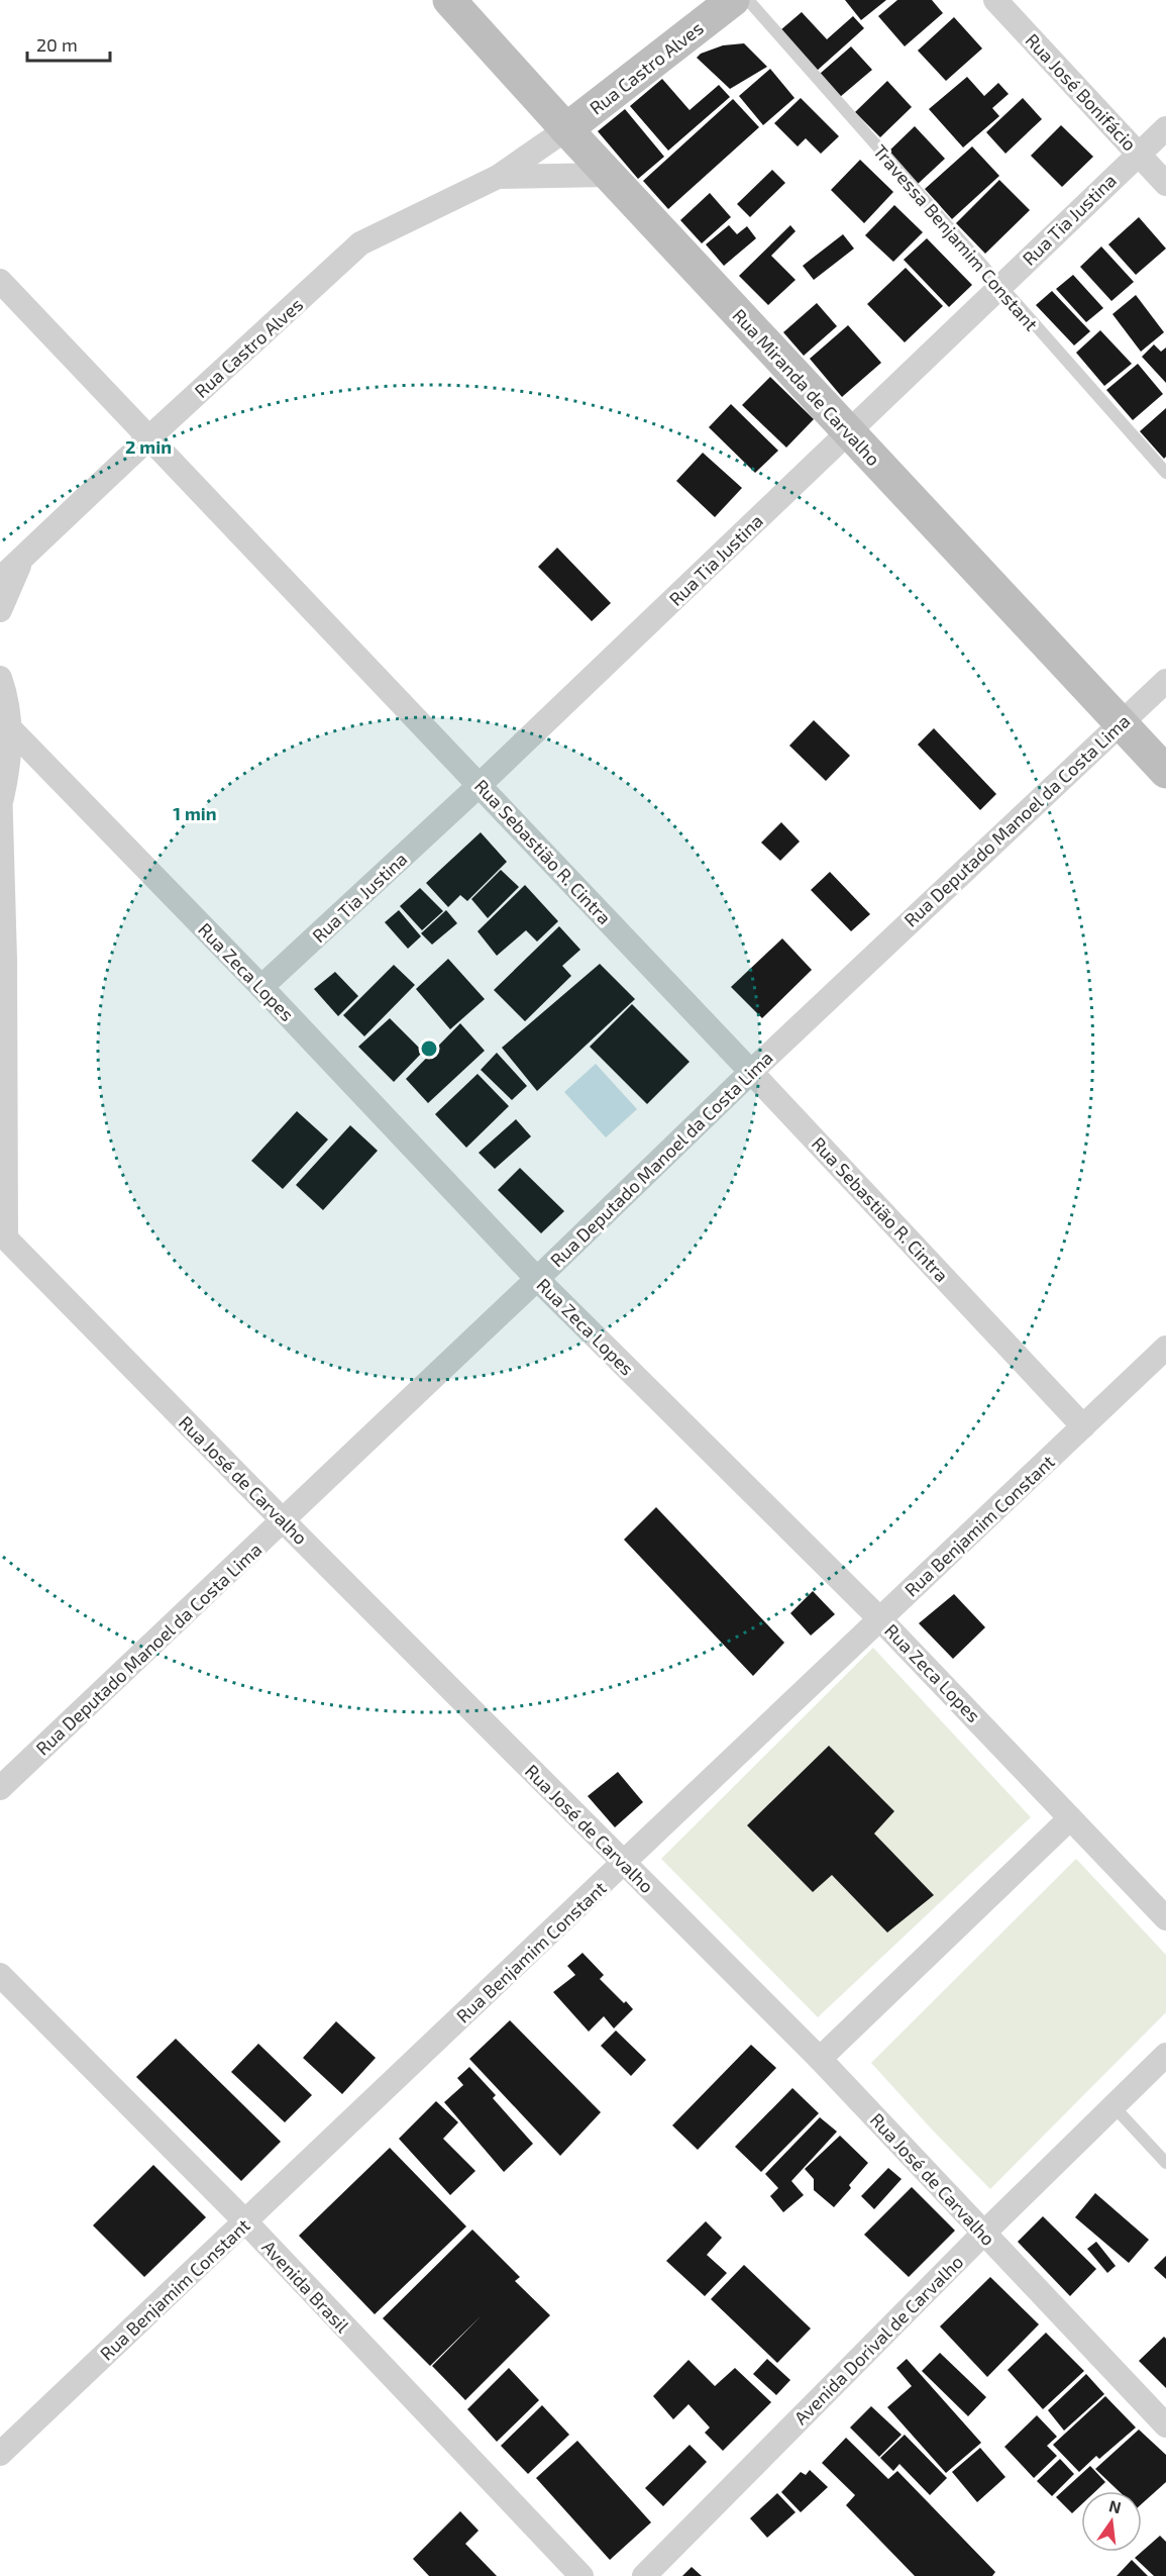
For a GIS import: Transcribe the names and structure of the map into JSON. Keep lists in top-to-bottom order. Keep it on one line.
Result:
{"streets":{"main road":["Rua Castro Alves","Rua Miranda de Carvalho"],"street":["Rua José Bonifácio","Rua Tia Justina","Rua Deputado Manoel da Costa Lima","Rua Sebastião R. Cintra","Rua Zeca Lopes","Rua José de Carvalho","Rua Benjamim Constant","Avenida Brasil","Avenida Dorival de Carvalho"],"lane":["Travessa Benjamim Constant"]},"crossings":[["Rua Castro Alves","Rua Miranda de Carvalho"],["Rua Castro Alves","Rua Sebastião R. Cintra"],["Rua José Bonifácio","Rua Tia Justina"],["Rua Tia Justina","Travessa Benjamim Constant"],["Rua Tia Justina","Rua Miranda de Carvalho"],["Rua Tia Justina","Rua Sebastião R. Cintra"],["Rua Tia Justina","Rua Zeca Lopes"],["Rua Miranda de Carvalho","Rua Deputado Manoel da Costa Lima"],["Rua Deputado Manoel da Costa Lima","Rua Sebastião R. Cintra"],["Rua Deputado Manoel da Costa Lima","Rua Zeca Lopes"],["Rua Deputado Manoel da Costa Lima","Rua José de Carvalho"],["Rua Sebastião R. Cintra","Rua Benjamim Constant"],["Rua Zeca Lopes","Rua Benjamim Constant"],["Rua José de Carvalho","Rua Benjamim Constant"],["Rua José de Carvalho","Avenida Dorival de Carvalho"],["Rua Benjamim Constant","Avenida Brasil"]],"scale_bar":"20 m","north":"top","rings":["2 min","1 min"]}
